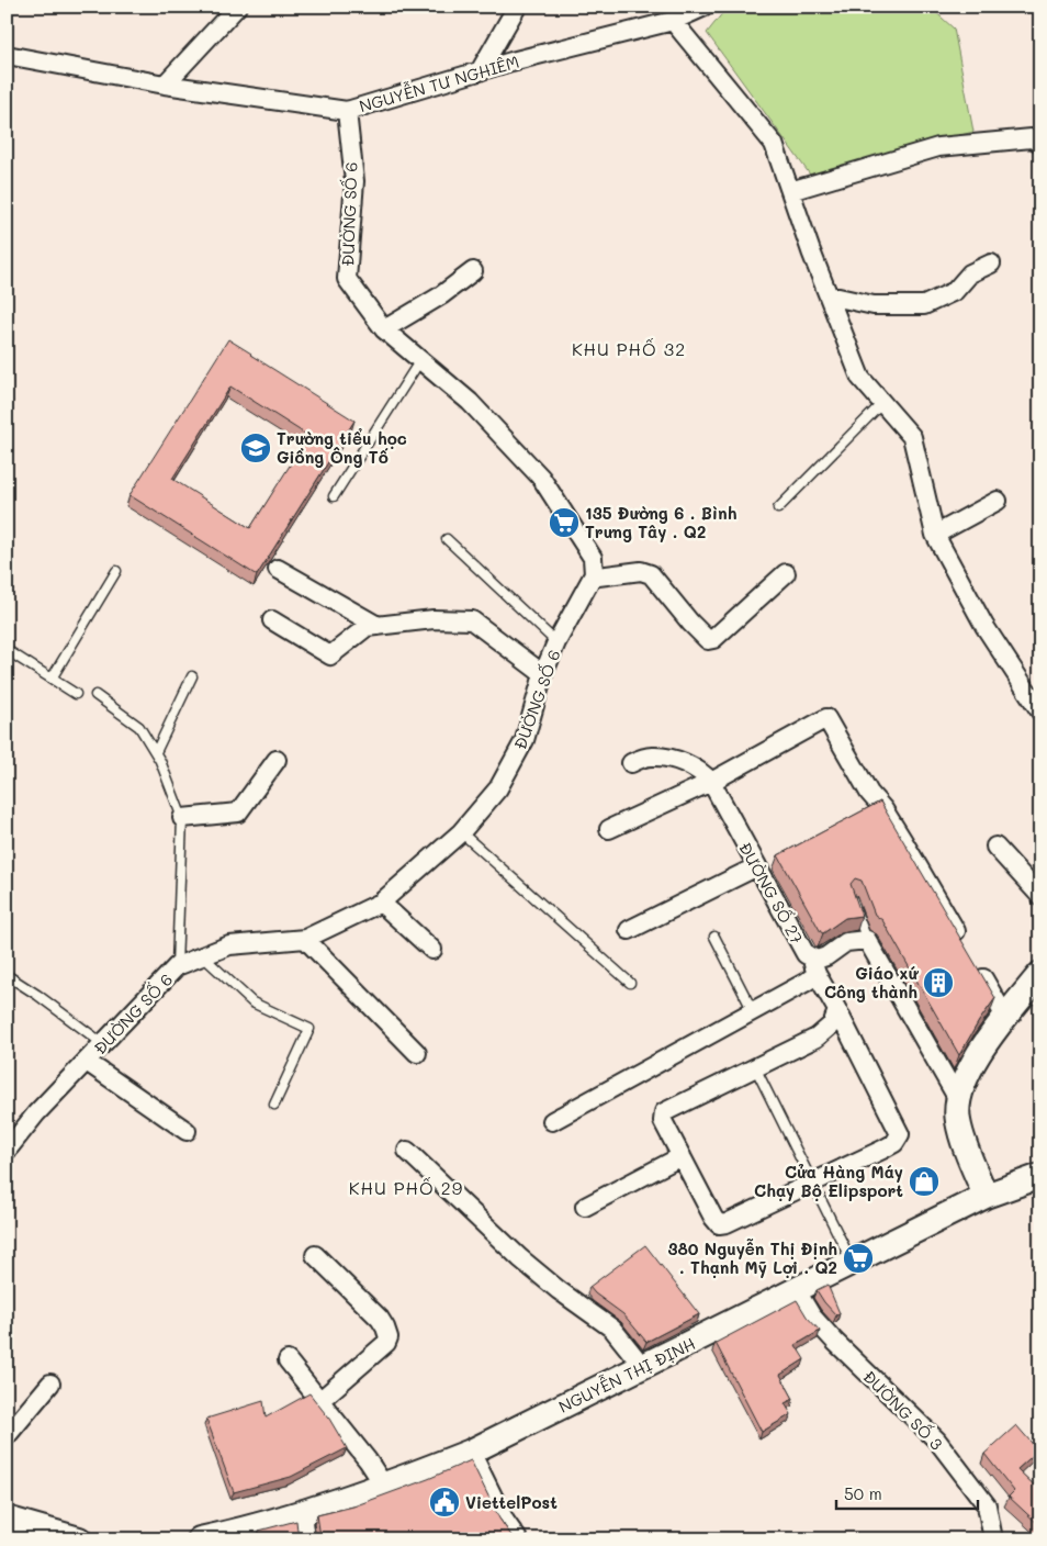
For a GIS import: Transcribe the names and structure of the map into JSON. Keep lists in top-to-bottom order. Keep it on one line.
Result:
{"streets":{"main road":["NGUYỄN THỊ ĐỊNH"],"street":["NGUYỄN TƯ NGHIÊM","ĐƯỜNG SỐ 6","ĐƯỜNG SỐ 27","ĐƯỜNG SỐ 3"]},"crossings":[["NGUYỄN TƯ NGHIÊM","ĐƯỜNG SỐ 6"],["NGUYỄN THỊ ĐỊNH","ĐƯỜNG SỐ 3"]],"districts":["KHU PHỐ 32","KHU PHỐ 29"],"places":{"school or university":["Trường tiểu học Giồng Ông Tố"],"supermarket":["135 Đường 6 . Bình Trưng Tây . Q2","380 Nguyễn Thị Định . Thạnh Mỹ Lợi . Q2"],"building":["Giáo xứ Công thành"],"shop":["Cửa Hàng Máy Chạy Bộ Elipsport"],"public building":["ViettelPost"]},"scale_bar":"50 m"}
